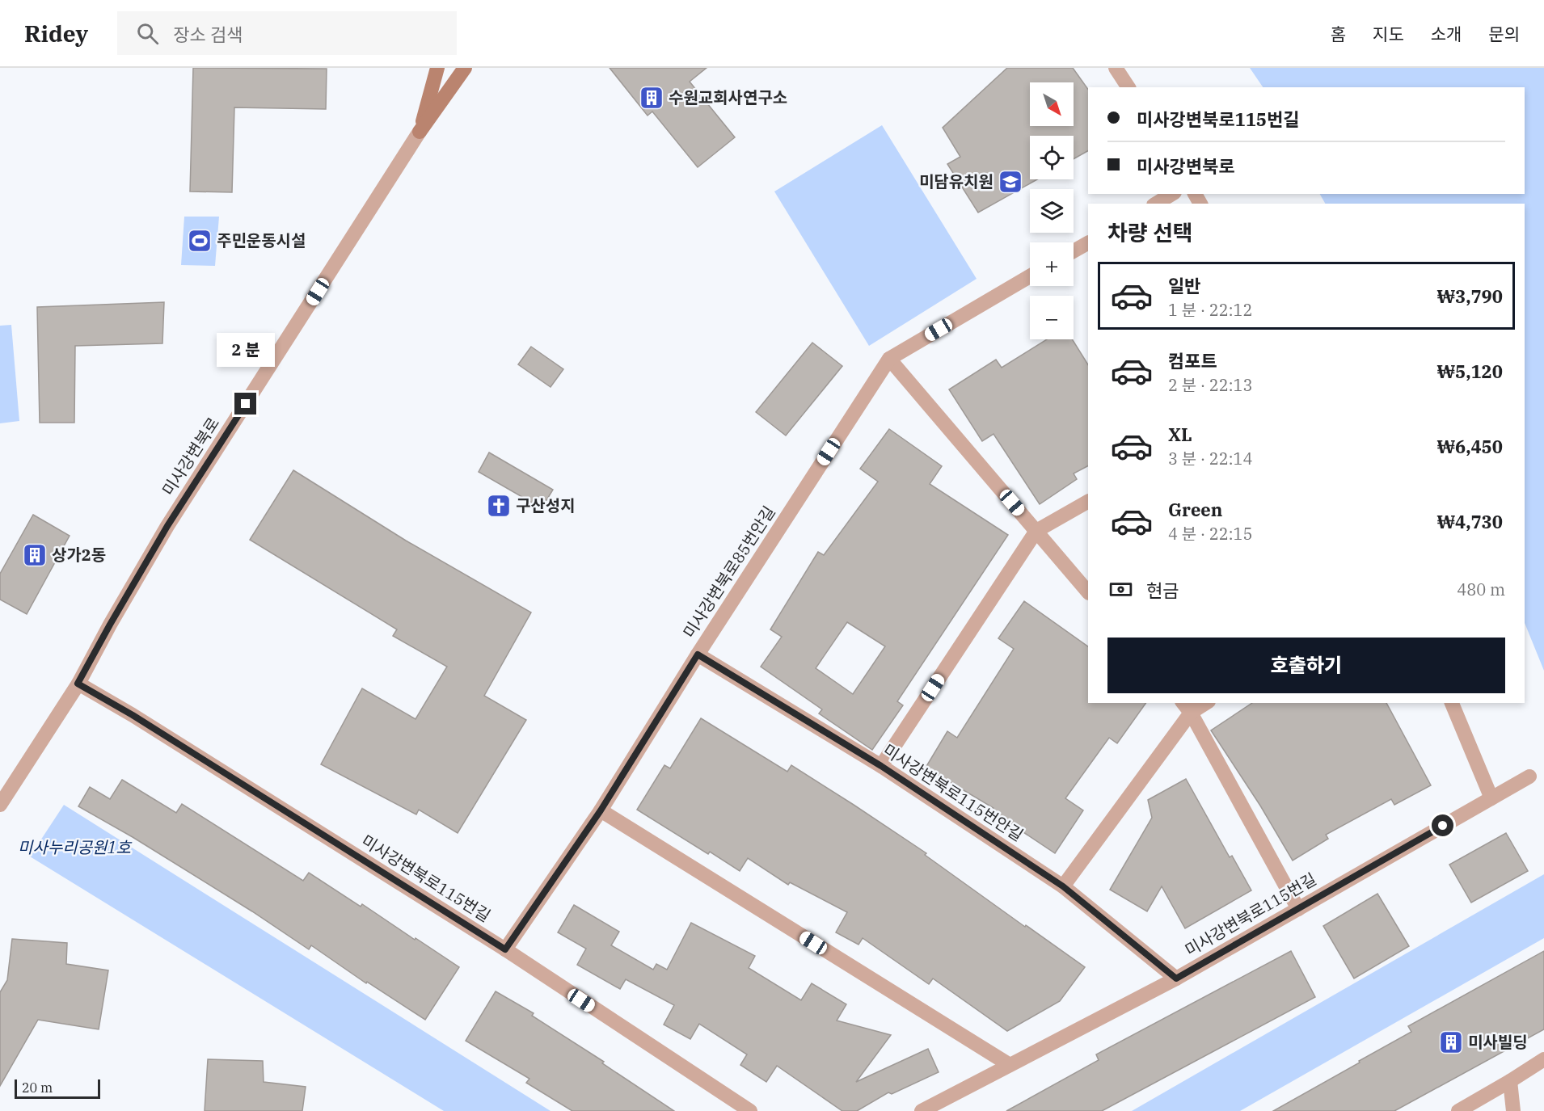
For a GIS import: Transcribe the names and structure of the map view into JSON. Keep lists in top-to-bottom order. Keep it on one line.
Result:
{"streets":{"street":["미사강변북로","미사강변북로85번안길","미사강변북로115번안길","미사강변북로115번길"]},"crossings":[["미사강변북로","미사강변북로115번길"],["미사강변북로85번안길","미사강변북로115번안길"],["미사강변북로85번안길","미사강변북로115번길"],["미사강변북로115번안길","미사강변북로115번길"]],"parks":["미사누리공원1호"],"places":{"building":["수원교회사연구소","상가2동","미사빌딩"],"school or university":["미담유치원"],"sports":["주민운동시설"],"church":["구산성지"]},"scale_bar":"20 m","north":"bottom right","page":{"header":"Ridey","search":"장소 검색","nav":["홈","지도","소개","문의"],"map_buttons":["+","−"],"banner":["미사강변북로115번길","미사강변북로"],"heading":"차량 선택","list":[{"name":"일반","note":"1 분 · 22:12","value":"₩3,790"},{"name":"컴포트","note":"2 분 · 22:13","value":"₩5,120"},{"name":"XL","note":"3 분 · 22:14","value":"₩6,450"},{"name":"Green","note":"4 분 · 22:15","value":"₩4,730"}],"bubble":"2 분","pay":["현금","480 m"],"buttons":"호출하기","scale":"20 m"}}
